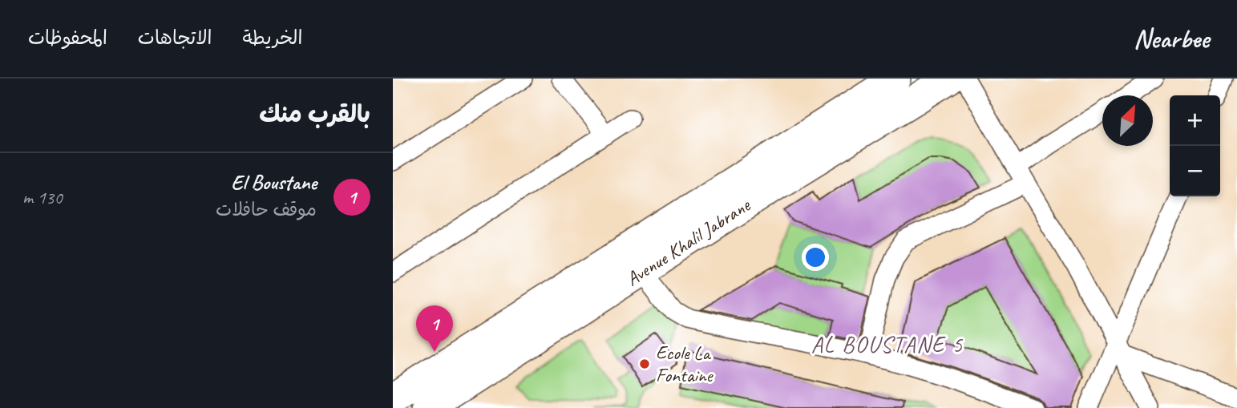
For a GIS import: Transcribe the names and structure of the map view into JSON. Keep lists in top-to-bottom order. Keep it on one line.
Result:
{"streets":{"main road":["Avenue Khalil Jabrane"]},"districts":["AL BOUSTANE 5"],"places":["Ecole La Fontaine"],"north":"top right","page":{"header":"Nearbee","nav":["الخريطة","الاتجاهات","المحفوظات"],"heading":"بالقرب منك","map_buttons":["+","−"],"list":[{"mark":"1","name":"El Boustane","note":"موقف حافلات","value":"130 m"}],"pins":"1"}}
